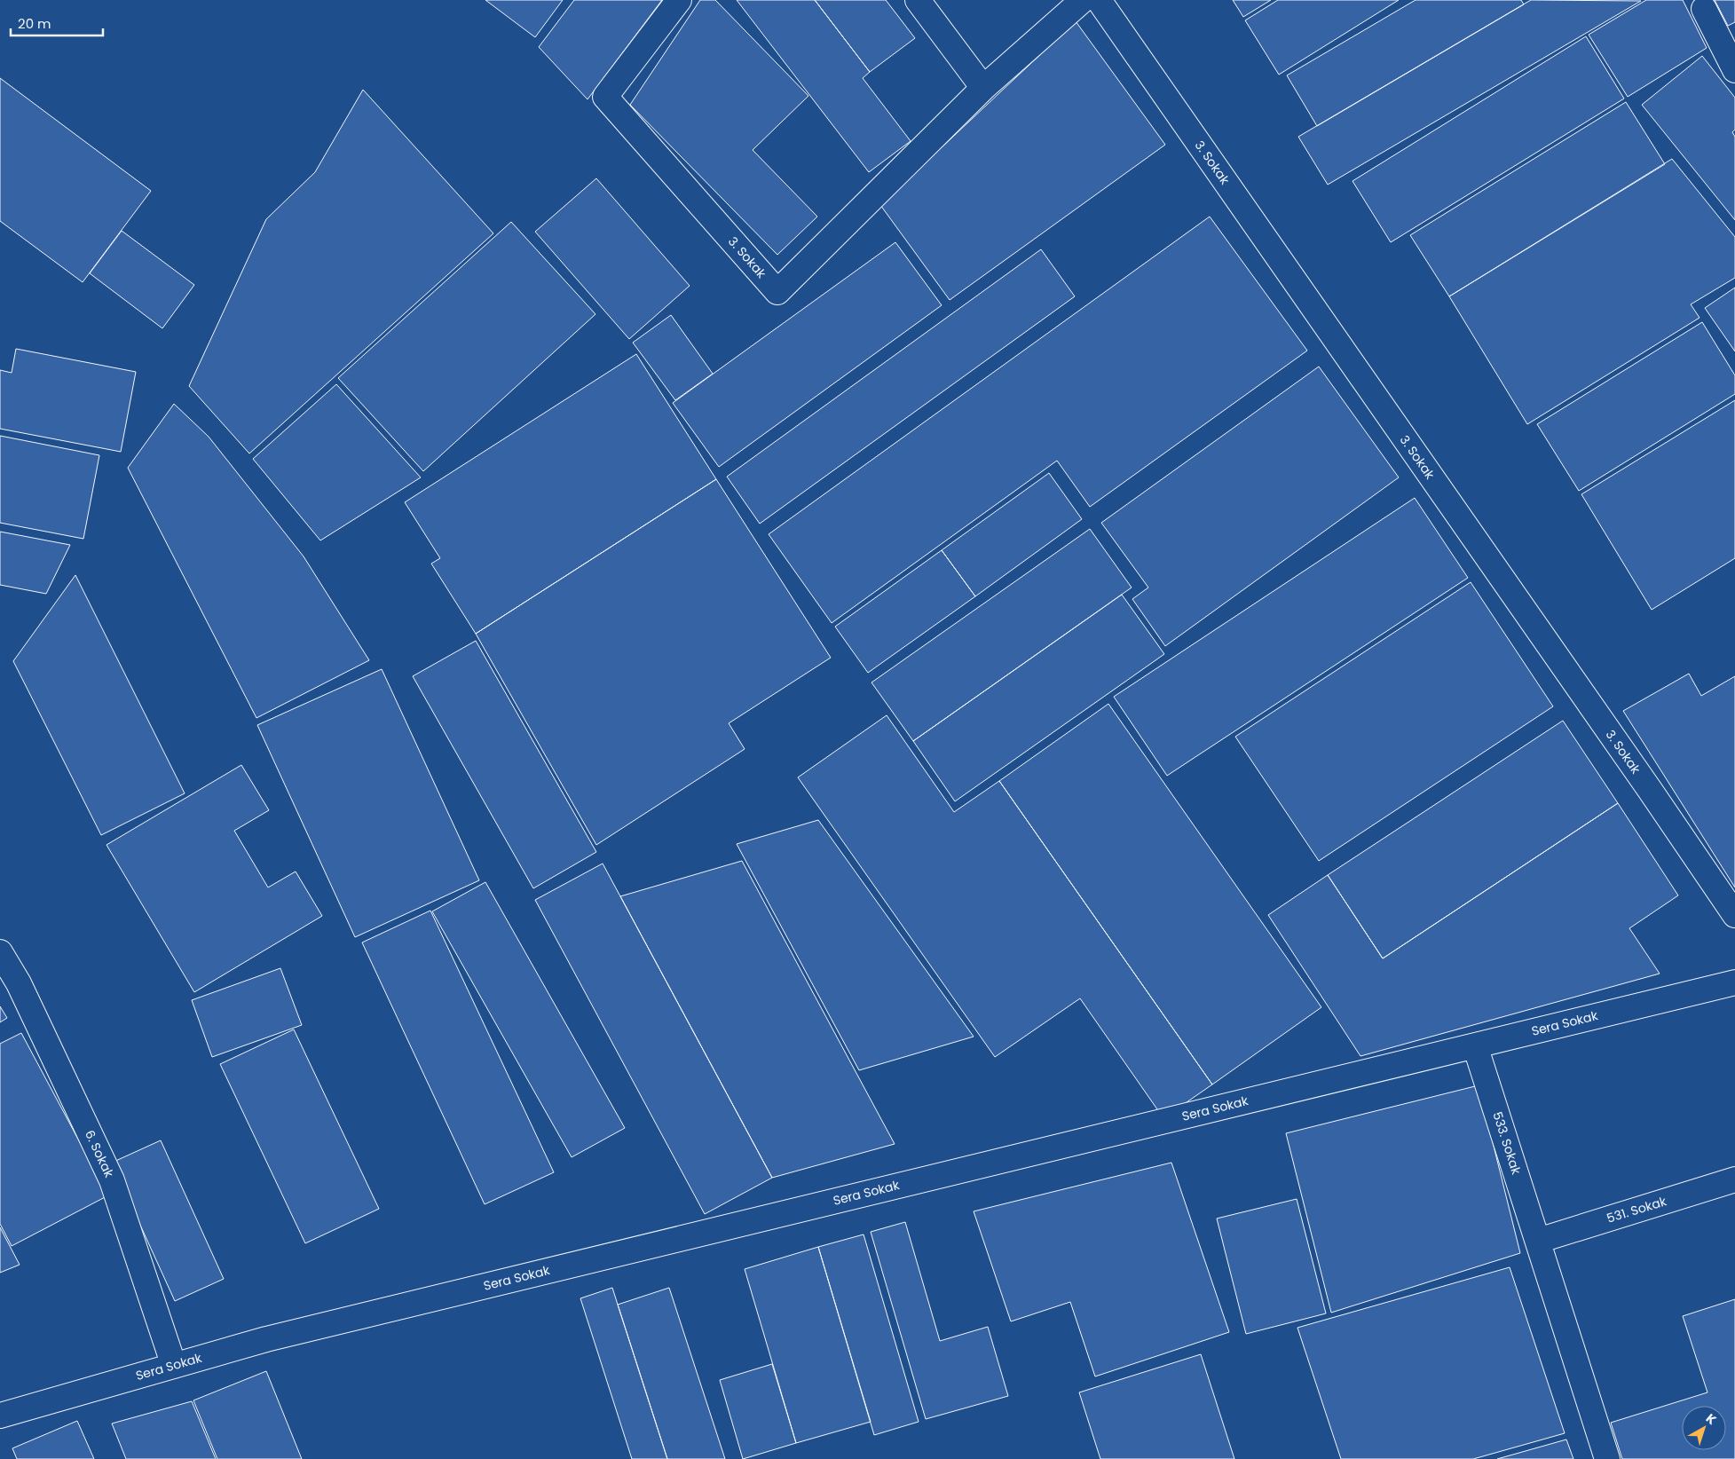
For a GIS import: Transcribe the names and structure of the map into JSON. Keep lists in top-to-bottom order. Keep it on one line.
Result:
{"streets":{"street":["3. Sokak","Sera Sokak","533. Sokak","6. Sokak","531. Sokak"]},"crossings":[["Sera Sokak","533. Sokak"],["Sera Sokak","6. Sokak"],["533. Sokak","531. Sokak"]],"scale_bar":"20 m","north":"top right"}
